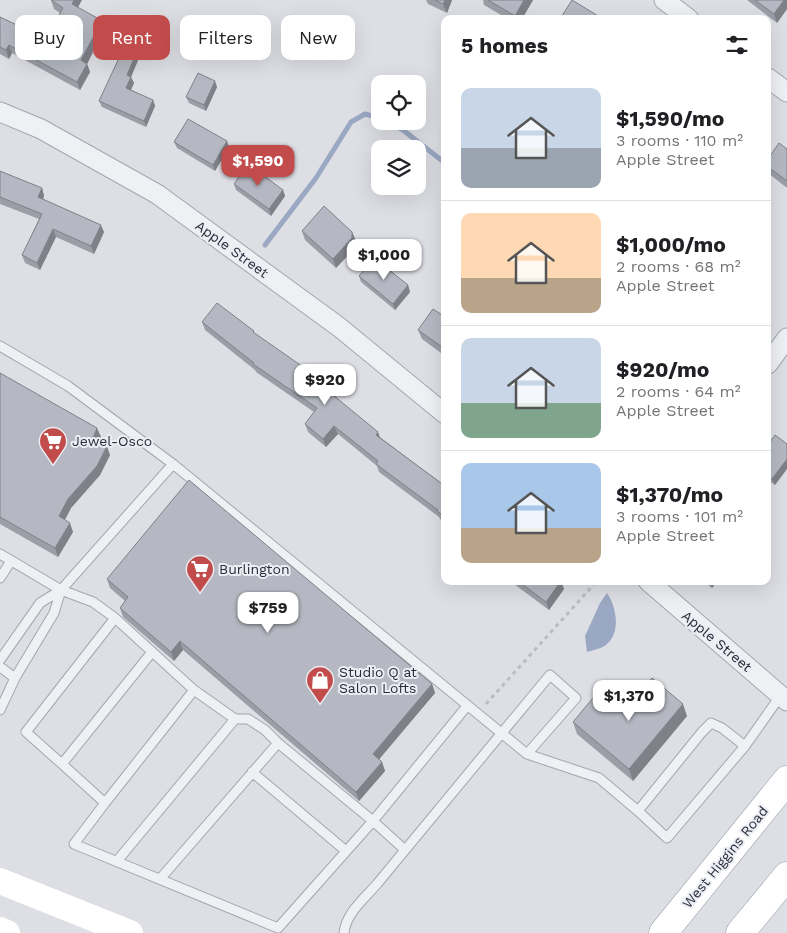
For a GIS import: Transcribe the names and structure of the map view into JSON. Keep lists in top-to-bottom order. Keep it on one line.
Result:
{"streets":{"main road":["West Higgins Road"],"street":["Apple Street"]},"places":{"supermarket":["Jewel-Osco","Burlington"],"shop":["Studio Q at Salon Lofts"]},"page":{"chip":["Buy","Rent","Filters","New"],"heading":"5 homes","list":[{"name":"$1,590/mo","note":"3 rooms · 110 m² · Apple Street"},{"name":"$1,000/mo","note":"2 rooms · 68 m² · Apple Street"},{"name":"$920/mo","note":"2 rooms · 64 m² · Apple Street"},{"name":"$1,370/mo","note":"3 rooms · 101 m² · Apple Street"}],"price":["$1,590","$1,000","$920","$759","$1,370"]}}
